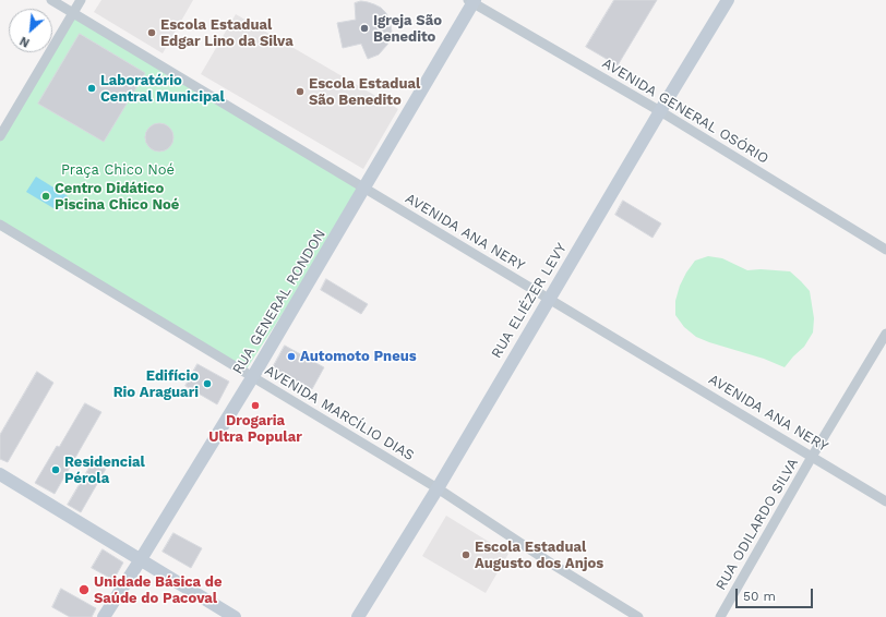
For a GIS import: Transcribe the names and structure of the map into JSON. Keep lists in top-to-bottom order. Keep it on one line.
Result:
{"streets":{"main road":["RUA ELIÉZER LEVY","RUA GENERAL RONDON"],"street":["AVENIDA GENERAL OSÓRIO","AVENIDA ANA NERY","AVENIDA MARCÍLIO DIAS","RUA ODILARDO SILVA"]},"crossings":[["AVENIDA GENERAL OSÓRIO","RUA ELIÉZER LEVY"],["AVENIDA GENERAL OSÓRIO","RUA GENERAL RONDON"],["AVENIDA ANA NERY","RUA ELIÉZER LEVY"],["AVENIDA ANA NERY","RUA GENERAL RONDON"],["AVENIDA ANA NERY","RUA ODILARDO SILVA"],["RUA ELIÉZER LEVY","AVENIDA MARCÍLIO DIAS"],["RUA GENERAL RONDON","AVENIDA MARCÍLIO DIAS"]],"parks":["Praça Chico Noé"],"places":["Igreja São Benedito","Escola Estadual Edgar Lino da Silva","Laboratório Central Municipal","Escola Estadual São Benedito","Centro Didático Piscina Chico Noé","Automoto Pneus","Edifício Rio Araguari","Drogaria Ultra Popular","Residencial Pérola","Escola Estadual Augusto dos Anjos","Unidade Básica de Saúde do Pacoval"],"scale_bar":"50 m","north":"bottom left"}
